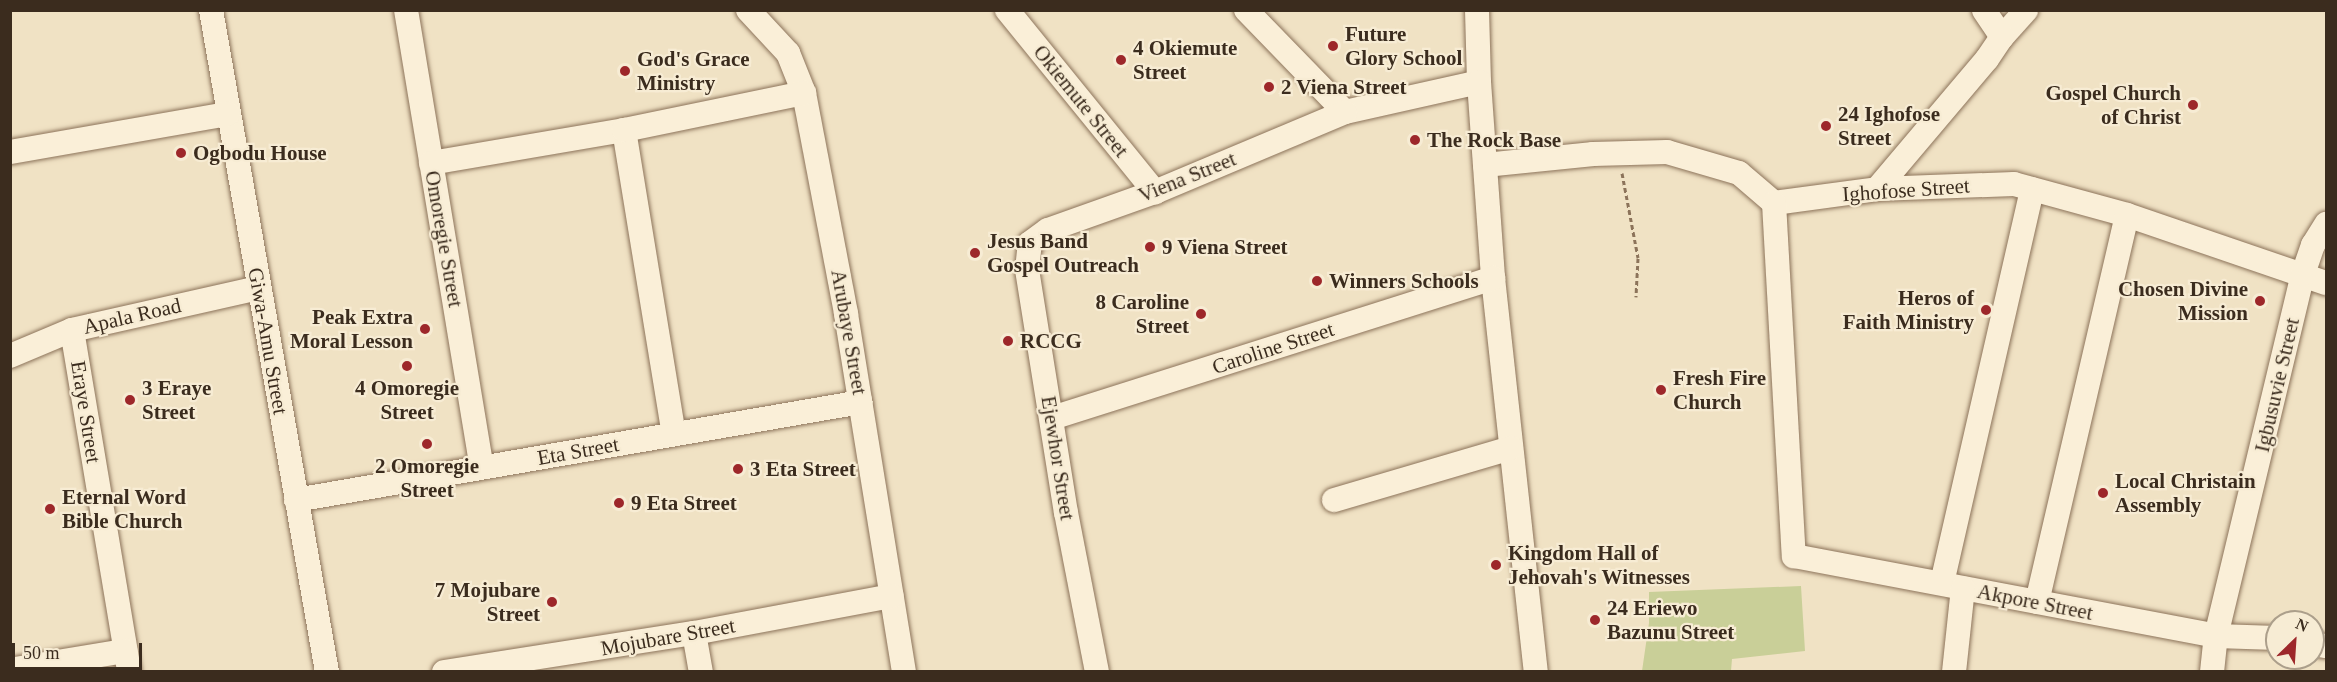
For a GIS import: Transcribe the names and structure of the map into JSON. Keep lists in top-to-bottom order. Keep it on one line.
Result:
{"streets":{"street":["Okiemute Street","Viena Street","Ighofose Street","Omoregie Street","Apala Road","Arubaye Street","Giwa-Amu Street","Caroline Street","Igbusuvie Street","Eraye Street","Eta Street","Ejewhor Street","Akpore Street","Mojubare Street"]},"crossings":[["Okiemute Street","Viena Street"],["Viena Street","Ejewhor Street"],["Ighofose Street","Igbusuvie Street"],["Ighofose Street","Akpore Street"],["Omoregie Street","Eta Street"],["Apala Road","Giwa-Amu Street"],["Apala Road","Eraye Street"],["Arubaye Street","Eta Street"],["Arubaye Street","Mojubare Street"],["Giwa-Amu Street","Eta Street"],["Caroline Street","Ejewhor Street"],["Igbusuvie Street","Akpore Street"]],"places":["Future Glory School","4 Okiemute Street","God's Grace Ministry","2 Viena Street","Gospel Church of Christ","24 Ighofose Street","The Rock Base","Ogbodu House","9 Viena Street","Jesus Band Gospel Outreach","Winners Schools","Chosen Divine Mission","Heros of Faith Ministry","8 Caroline Street","Peak Extra Moral Lesson","RCCG","4 Omoregie Street","Fresh Fire Church","3 Eraye Street","2 Omoregie Street","3 Eta Street","Local Christain Assembly","9 Eta Street","Eternal Word Bible Church","Kingdom Hall of Jehovah's Witnesses","7 Mojubare Street","24 Eriewo Bazunu Street"],"scale_bar":"50 m","north":"top right"}
